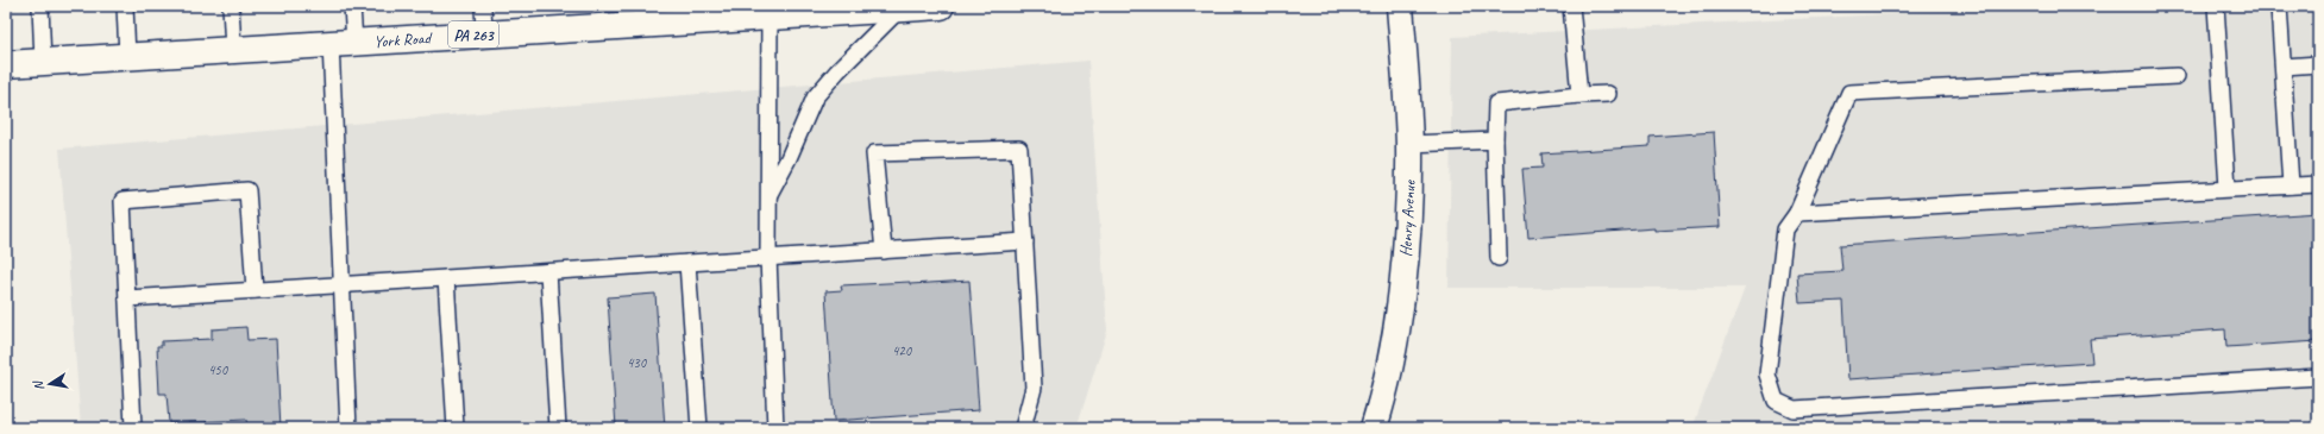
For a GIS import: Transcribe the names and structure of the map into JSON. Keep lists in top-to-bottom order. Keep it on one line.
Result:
{"streets":{"main road":["PA 263","York Road","Henry Avenue"]},"house_numbers":["420","430","450"],"north":"left"}
